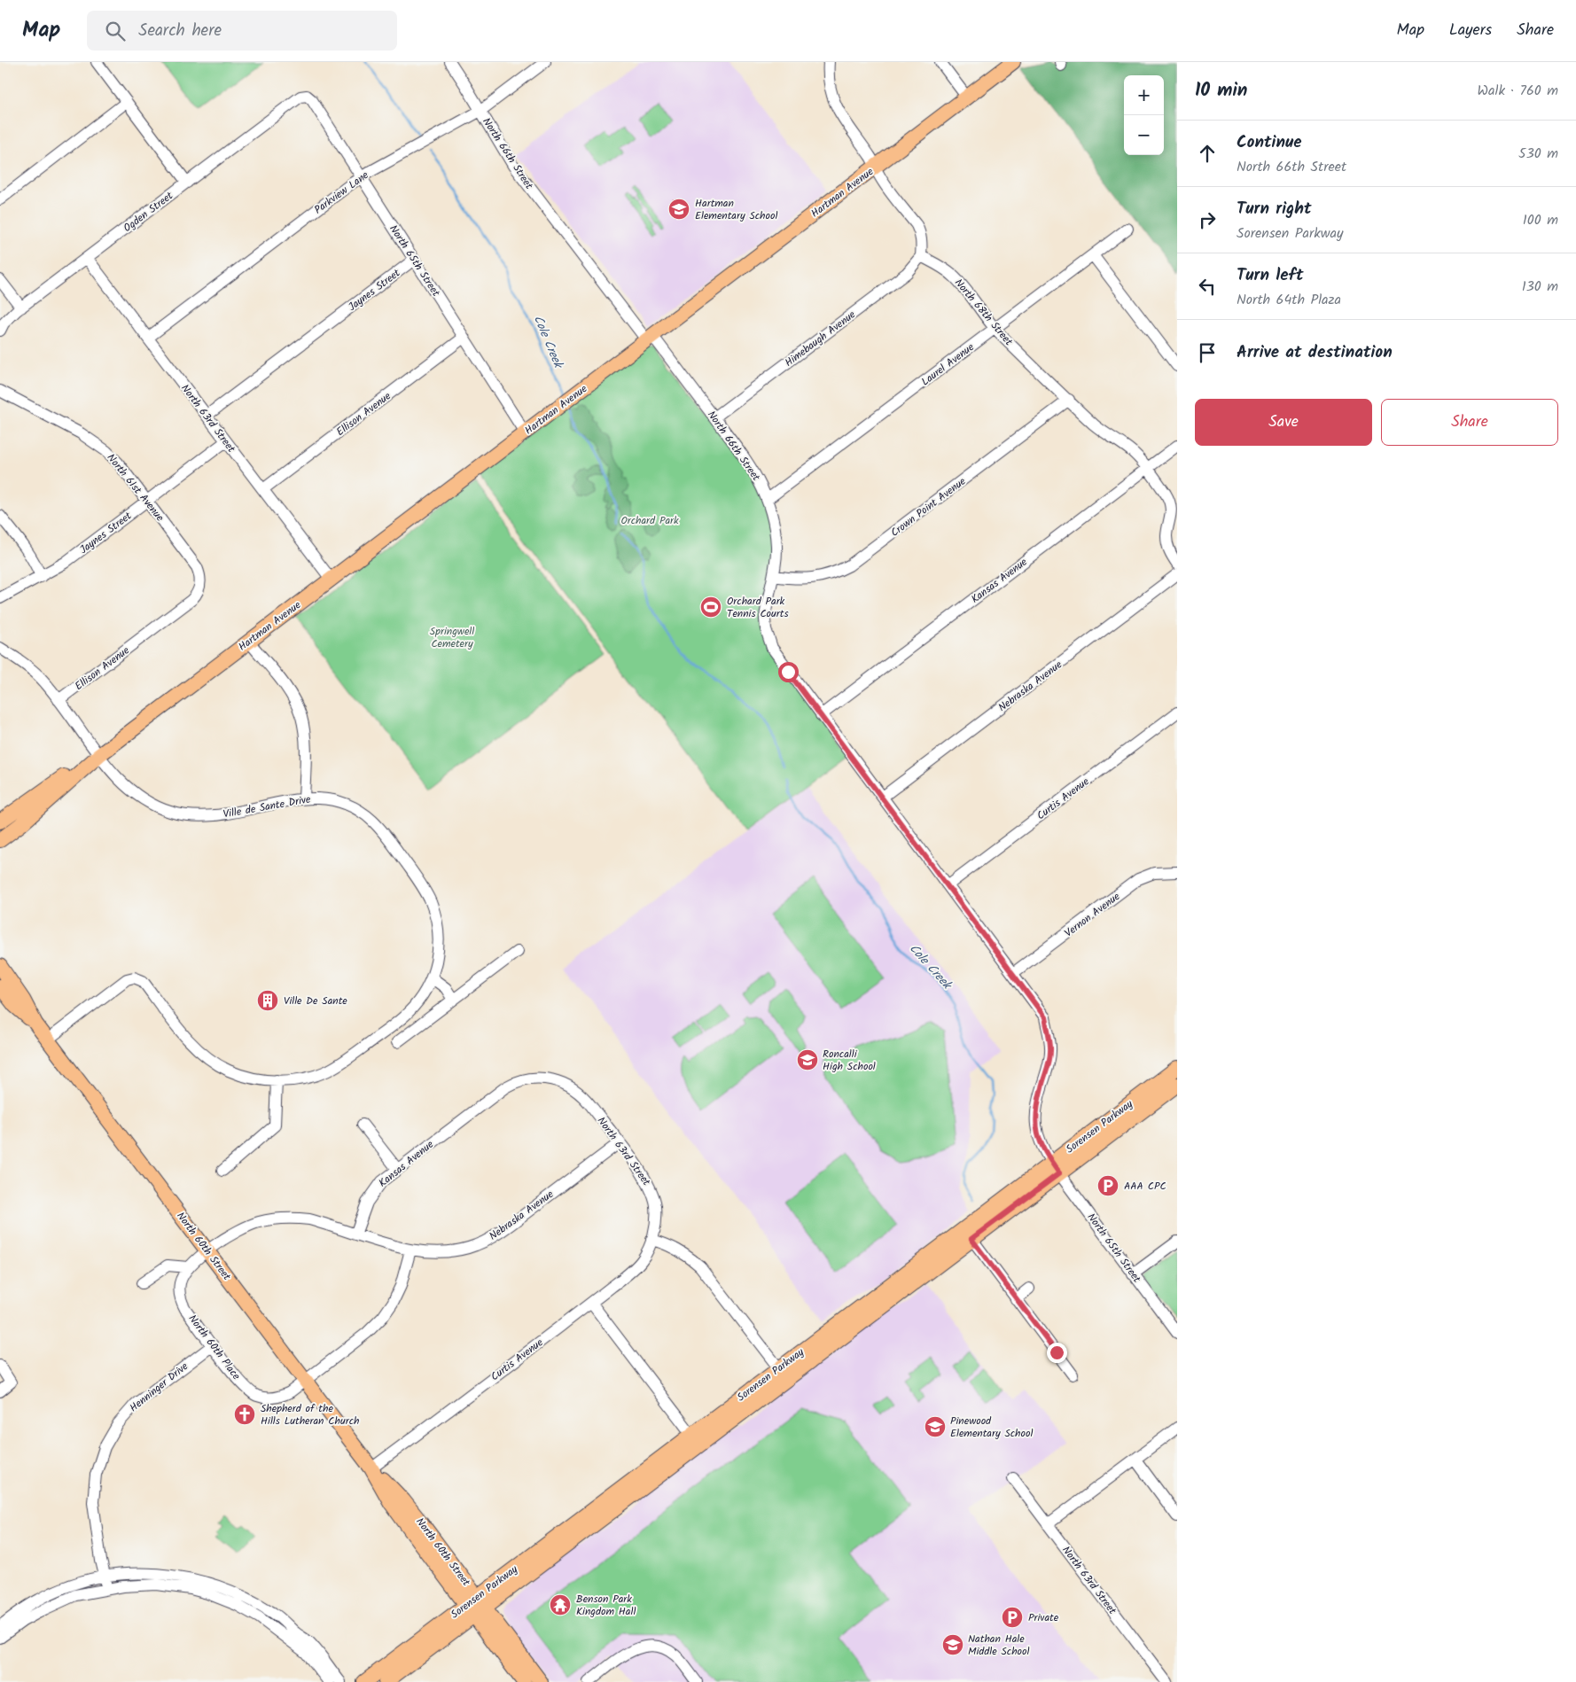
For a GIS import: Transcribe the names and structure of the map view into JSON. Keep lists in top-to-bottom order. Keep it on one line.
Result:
{"streets":{"main road":["Hartman Avenue","Sorensen Parkway","North 60th Street"],"street":["North 66th Street","Parkview Lane","Ogden Street","North 65th Street","Jaynes Street","North 68th Street","Himebaugh Avenue","Laurel Avenue","Ellison Avenue","North 63rd Street","North 61st Avenue","Crown Point Avenue","Kansas Avenue","Nebraska Avenue","Curtis Avenue","Ville de Sante Drive","Vernon Avenue","North 60th Place","Henninger Drive"]},"crossings":[["North 66th Street","Parkview Lane"],["North 66th Street","Hartman Avenue"],["North 66th Street","North 65th Street"],["North 66th Street","Himebaugh Avenue"],["North 66th Street","Laurel Avenue"],["North 66th Street","Crown Point Avenue"],["North 66th Street","Kansas Avenue"],["North 66th Street","Nebraska Avenue"],["North 66th Street","Curtis Avenue"],["North 66th Street","Vernon Avenue"],["North 66th Street","Sorensen Parkway"],["Parkview Lane","North 65th Street"],["Parkview Lane","North 63rd Street"],["Hartman Avenue","North 65th Street"],["Hartman Avenue","North 63rd Street"],["Hartman Avenue","Ville de Sante Drive"],["Ogden Street","North 65th Street"],["Ogden Street","North 63rd Street"],["North 65th Street","Jaynes Street"],["North 65th Street","Ellison Avenue"],["North 65th Street","Sorensen Parkway"],["Jaynes Street","North 63rd Street"],["Jaynes Street","North 61st Avenue"],["North 68th Street","Himebaugh Avenue"],["North 68th Street","Laurel Avenue"],["North 68th Street","Crown Point Avenue"],["North 68th Street","Kansas Avenue"],["Ellison Avenue","North 63rd Street"],["Ellison Avenue","North 61st Avenue"],["Ellison Avenue","Ville de Sante Drive"],["North 63rd Street","Kansas Avenue"],["North 63rd Street","Nebraska Avenue"],["North 63rd Street","Curtis Avenue"],["Kansas Avenue","Nebraska Avenue"],["Curtis Avenue","North 60th Street"],["Ville de Sante Drive","North 60th Street"],["Sorensen Parkway","North 60th Street"],["North 60th Street","North 60th Place"],["North 60th Place","Henninger Drive"]],"water":["Cole Creek"],"parks":["Orchard Park","Springwell Cemetery"],"places":{"school or university":["Hartman Elementary School","Roncalli High School","Pinewood Elementary School","Nathan Hale Middle School"],"sports":["Orchard Park Tennis Courts"],"building":["Ville De Sante"],"parking":["AAA CPC","Private"],"church":["Shepherd of the Hills Lutheran Church"],"temple":["Benson Park Kingdom Hall"]},"page":{"header":"Map","search":"Search here","nav":["Map","Layers","Share"],"heading":["10 min","Walk · 760 m"],"map_buttons":["+","−"],"list":[["Continue","North 66th Street","530 m"],["Turn right","Sorensen Parkway","100 m"],["Turn left","North 64th Plaza","130 m"],"Arrive at destination"],"buttons":["Save","Share"]}}
